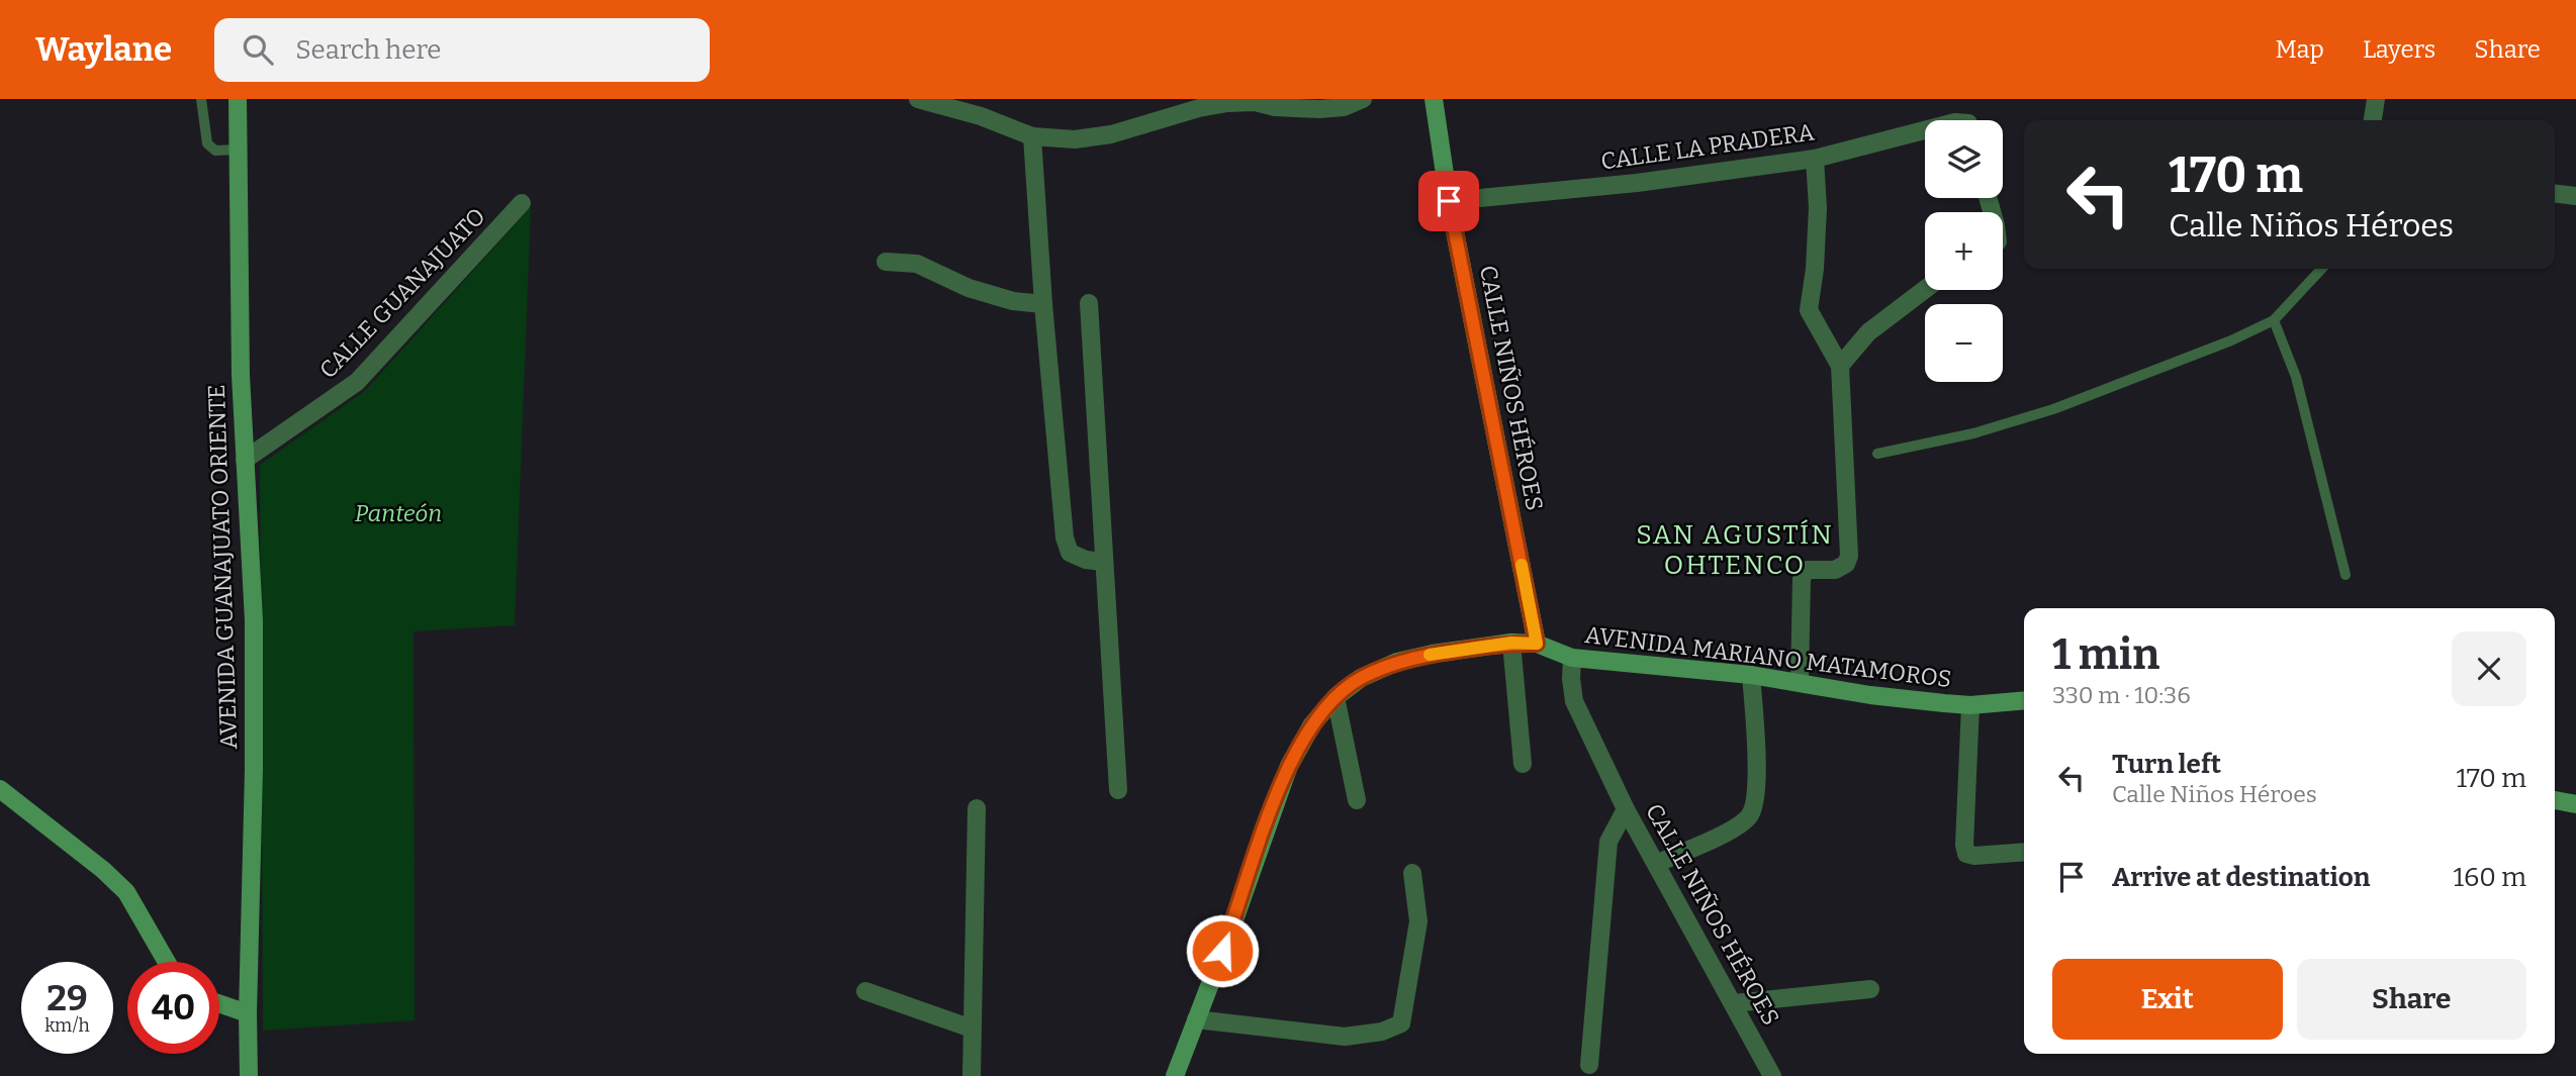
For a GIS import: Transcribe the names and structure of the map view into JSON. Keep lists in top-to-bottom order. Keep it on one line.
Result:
{"streets":{"street":["CALLE LA PRADERA","CALLE GUANAJUATO","CALLE NIÑOS HÉROES","AVENIDA GUANAJUATO ORIENTE","AVENIDA MARIANO MATAMOROS"]},"crossings":[["CALLE LA PRADERA","CALLE NIÑOS HÉROES"],["CALLE GUANAJUATO","AVENIDA GUANAJUATO ORIENTE"],["CALLE NIÑOS HÉROES","AVENIDA MARIANO MATAMOROS"]],"districts":["SAN AGUSTÍN OHTENCO"],"parks":["Panteón"],"page":{"header":"Waylane","search":"Search here","nav":["Map","Layers","Share"],"map_buttons":["+","−"],"turn":["170 m","Calle Niños Héroes"],"heading":["1 min","330 m · 10:36"],"list":[{"name":"Turn left","note":"Calle Niños Héroes","value":"170 m"},{"name":"Arrive at destination","value":"160 m"}],"buttons":["Exit","Share"],"speed":"29 km/h","limit":"40"}}
